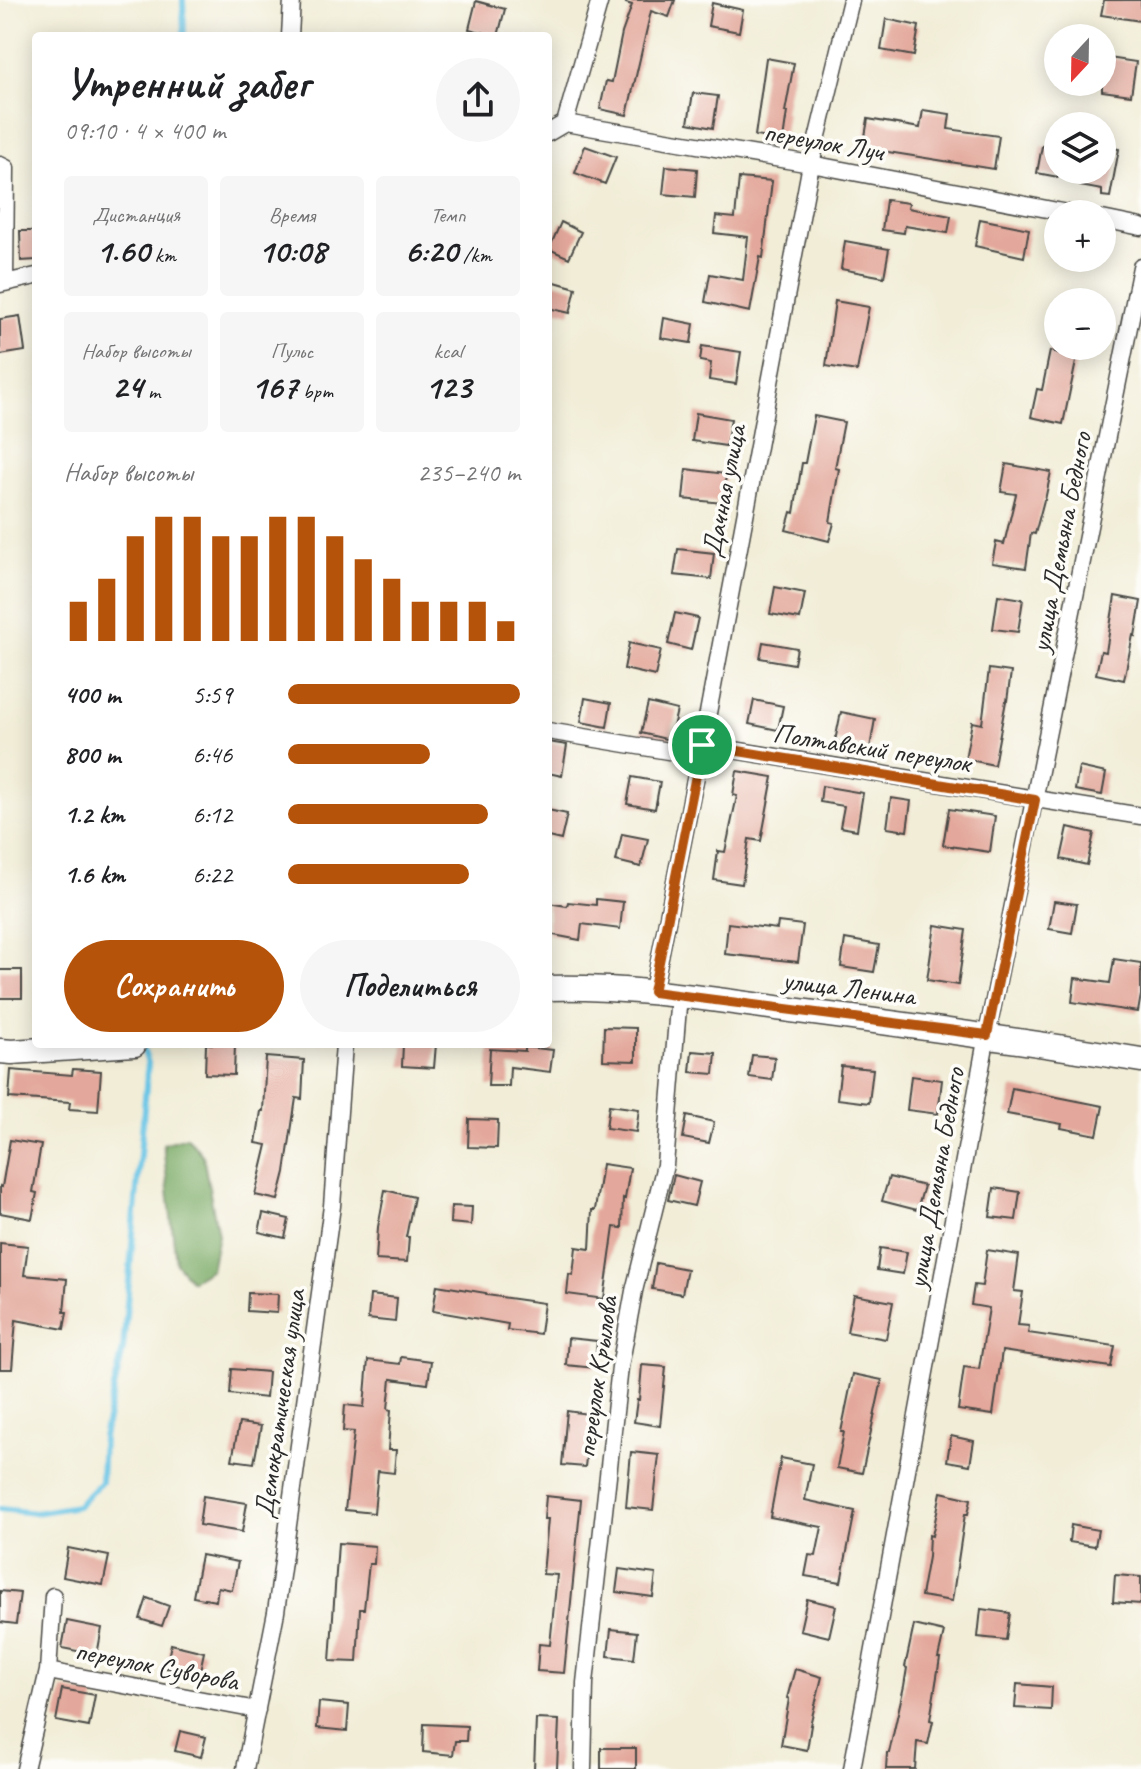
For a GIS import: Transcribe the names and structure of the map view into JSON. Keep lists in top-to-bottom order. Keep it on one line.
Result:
{"streets":{"street":["переулок Луч","Дачная улица","улица Демьяна Бедного","Полтавский переулок","улица Ленина","переулок Крылова","Демократическая улица","переулок Суворова"]},"crossings":[["переулок Луч","Дачная улица"],["Дачная улица","Полтавский переулок"],["Дачная улица","улица Ленина"],["улица Демьяна Бедного","Полтавский переулок"],["улица Демьяна Бедного","улица Ленина"],["улица Ленина","переулок Крылова"],["Демократическая улица","переулок Суворова"]],"north":"bottom","page":{"map_buttons":["+","−"],"heading":["Утренний забег","09:10 · 4 × 400 m"],"stats":[["Дистанция","1.60 km"],["Время","10:08"],["Темп","6:20 /km"],["Набор высоты","24 m"],["Пульс","167 bpm"],["kcal","123"]],"chart":["Набор высоты","235–240 m"],"list":[{"name":"400 m","note":"5:59"},{"name":"800 m","note":"6:46"},{"name":"1.2 km","note":"6:12"},{"name":"1.6 km","note":"6:22"}],"buttons":["Сохранить","Поделиться"]}}
